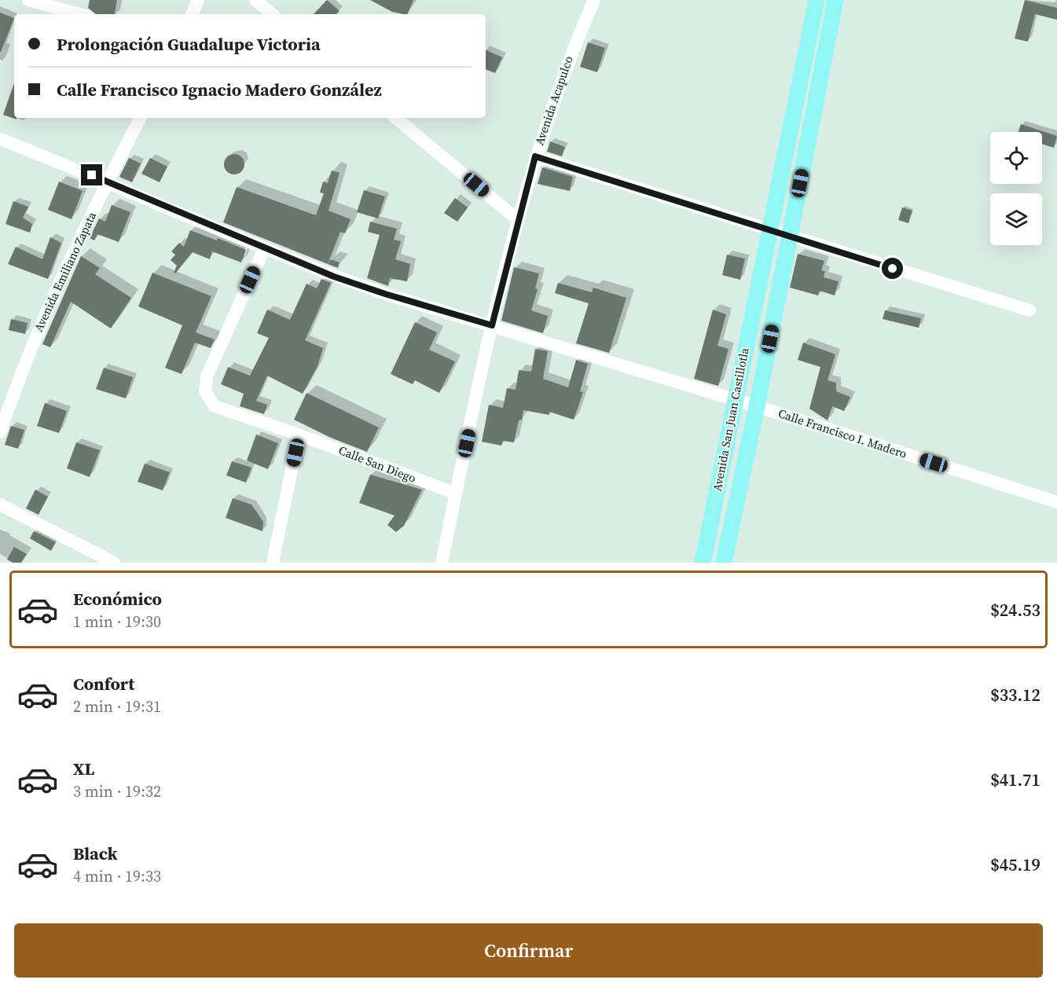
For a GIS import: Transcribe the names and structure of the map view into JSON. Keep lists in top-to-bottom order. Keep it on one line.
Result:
{"streets":{"main road":["Avenida San Juan Castillotla"],"street":["Avenida Acapulco","Avenida Emiliano Zapata","Calle Francisco I. Madero","Calle San Diego"]},"crossings":[["Avenida Acapulco","Calle Francisco I. Madero"],["Avenida Acapulco","Calle San Diego"],["Avenida Emiliano Zapata","Calle Francisco I. Madero"],["Avenida San Juan Castillotla","Calle Francisco I. Madero"],["Calle Francisco I. Madero","Calle San Diego"]],"page":{"banner":["Prolongación Guadalupe Victoria","Calle Francisco Ignacio Madero González"],"list":[{"name":"Económico","note":"1 min · 19:30","value":"$24.53"},{"name":"Confort","note":"2 min · 19:31","value":"$33.12"},{"name":"XL","note":"3 min · 19:32","value":"$41.71"},{"name":"Black","note":"4 min · 19:33","value":"$45.19"}],"buttons":"Confirmar"}}
